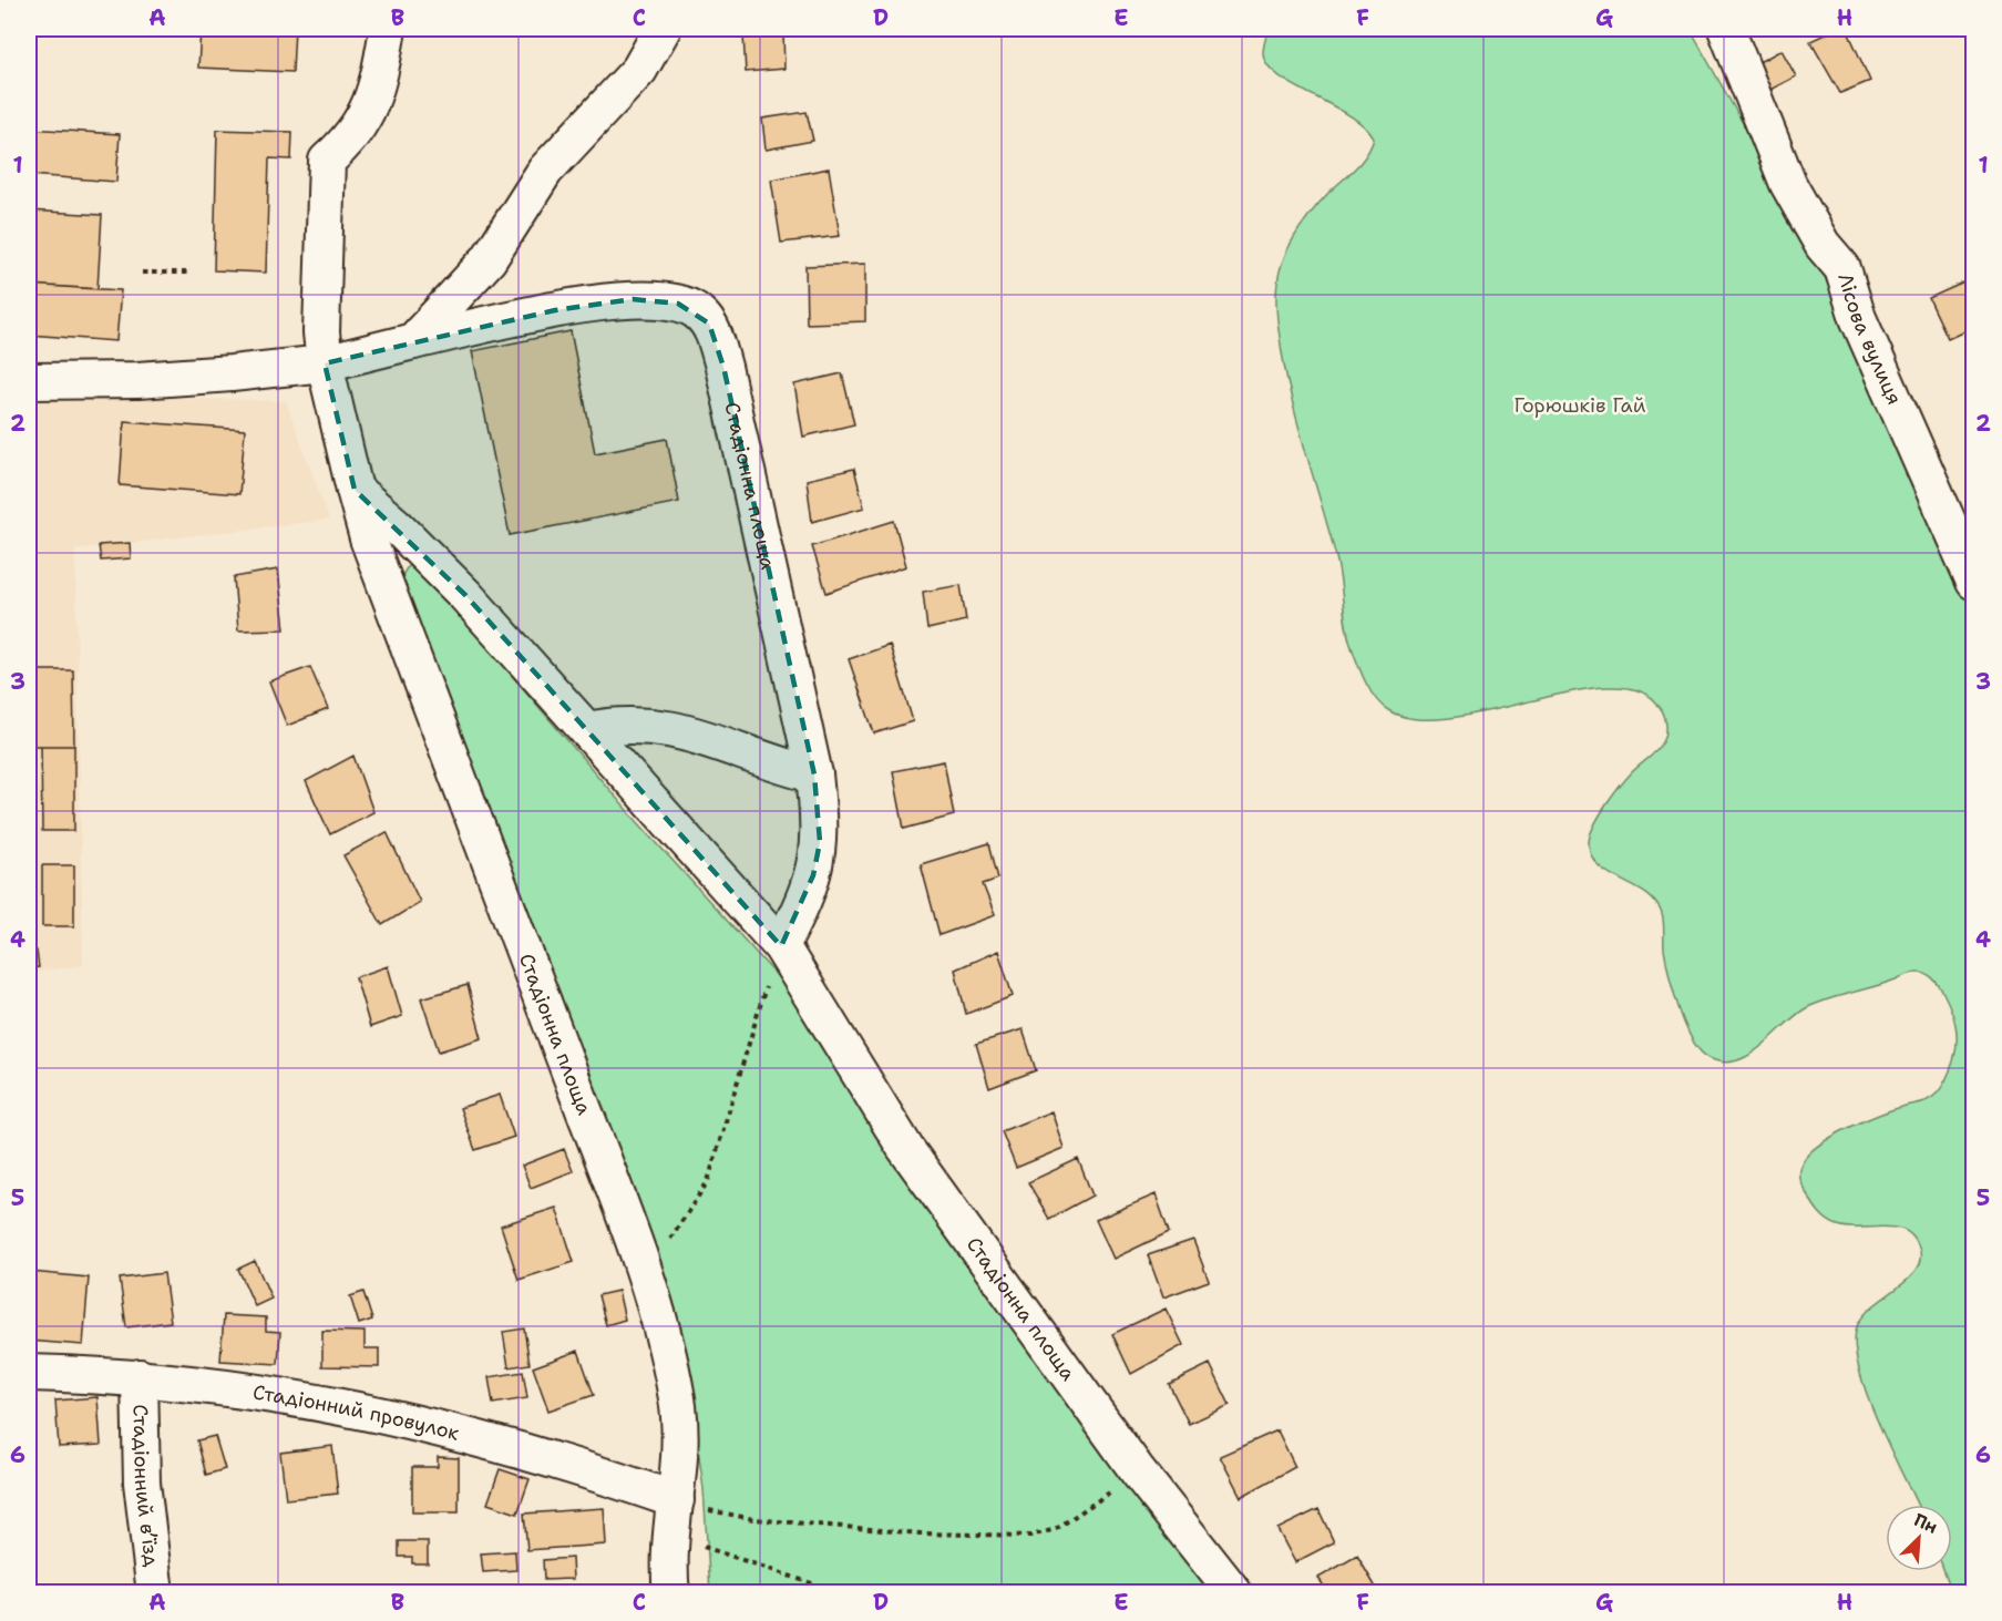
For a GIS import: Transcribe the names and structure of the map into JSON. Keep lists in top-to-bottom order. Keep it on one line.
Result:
{"streets":{"street":["Лісова вулиця","Стадіонна площа","Стадіонний провулок","Стадіонний в’їзд"]},"crossings":[["Стадіонна площа","Стадіонний провулок"],["Стадіонний провулок","Стадіонний в’їзд"]],"parks":["Горюшків Гай"],"north":"top right","grid":{"columns":["A","B","C","D","E","F","G","H"],"rows":["1","2","3","4","5","6"]}}
